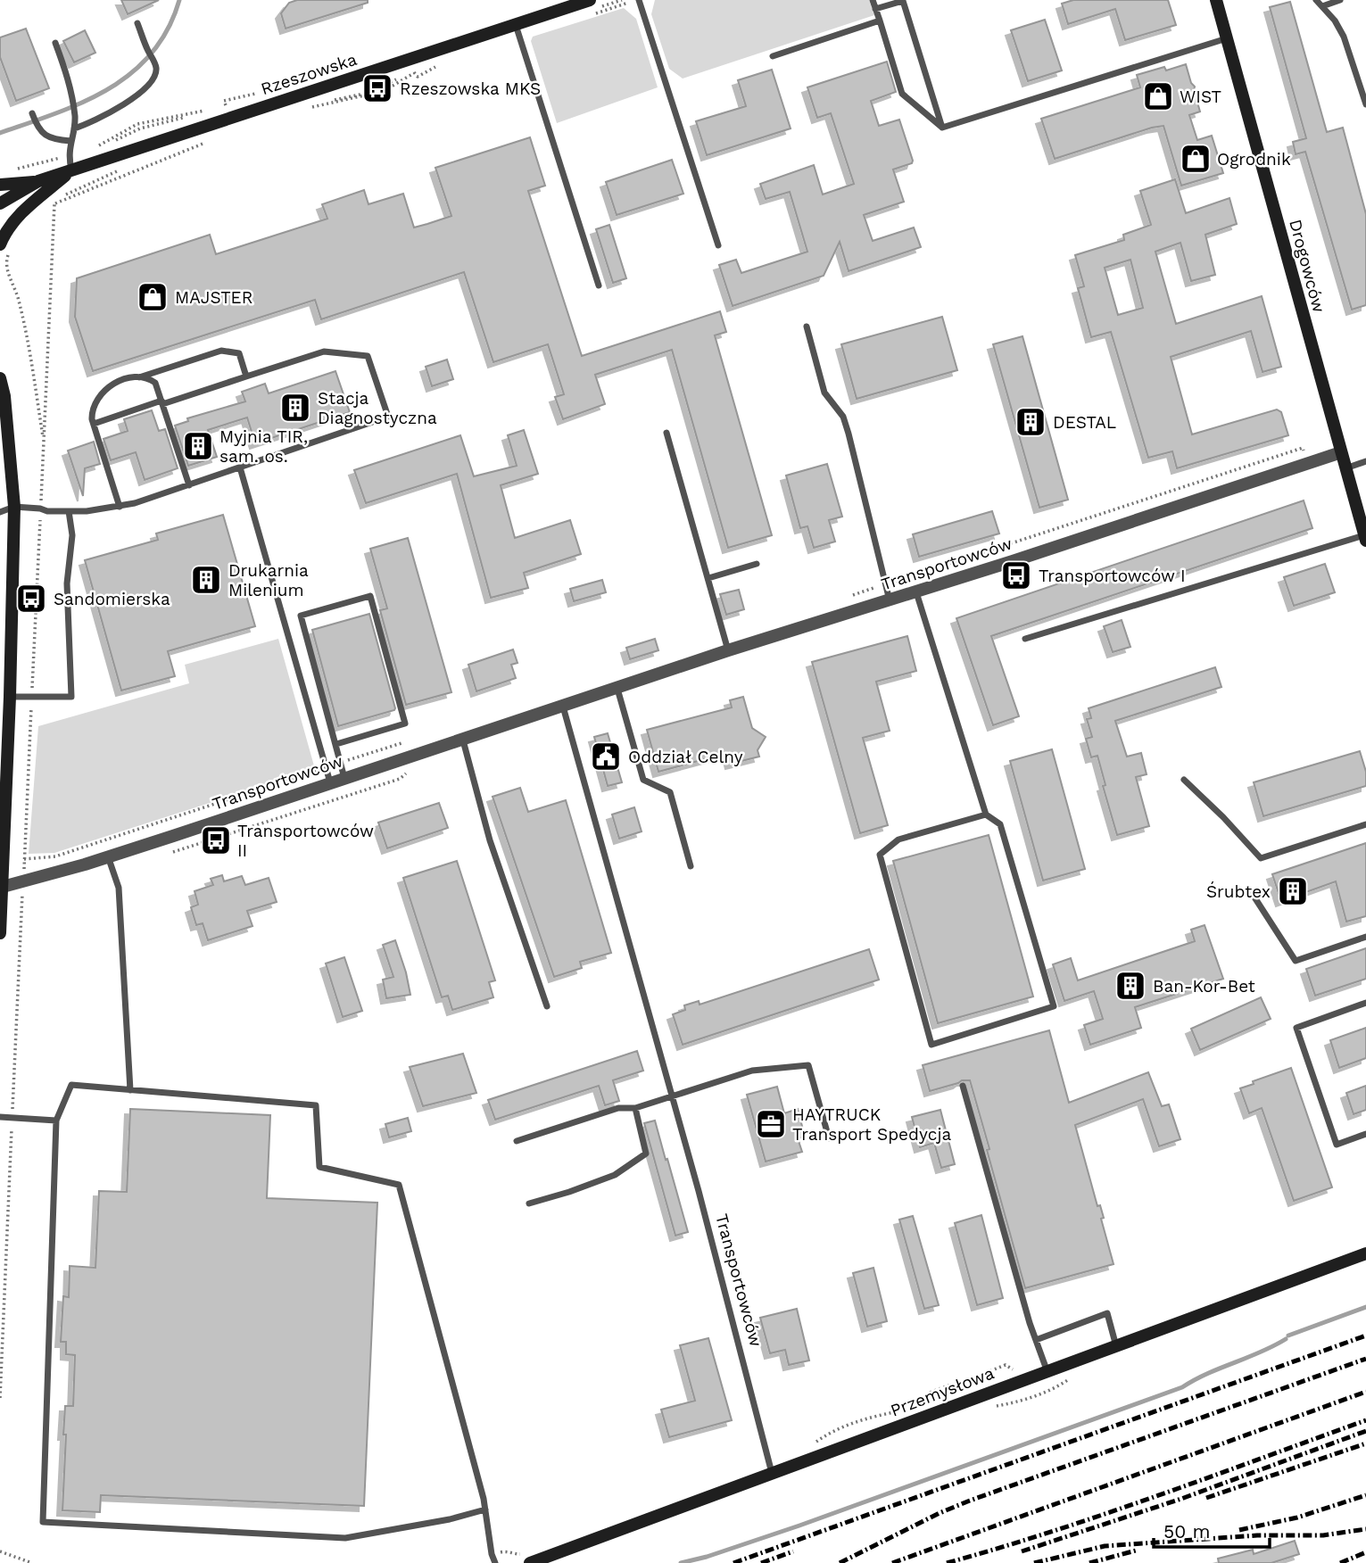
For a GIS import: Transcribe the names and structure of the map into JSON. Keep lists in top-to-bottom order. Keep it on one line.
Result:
{"streets":{"street":["Rzeszowska","Drogowców","Transportowców","Przemysłowa"]},"crossings":[["Drogowców","Transportowców"],["Transportowców","Przemysłowa"]],"places":{"bus stop":["Rzeszowska MKS","Transportowców I","Sandomierska","Transportowców II"],"shop":["WIST","Ogrodnik","MAJSTER"],"building":["Stacja Diagnostyczna","DESTAL","Myjnia TIR, sam. os.","Drukarnia Milenium","Śrubtex","Ban-Kor-Bet"],"public building":["Oddział Celny"],"office":["HAYTRUCK Transport Spedycja"]},"scale_bar":"50 m"}
